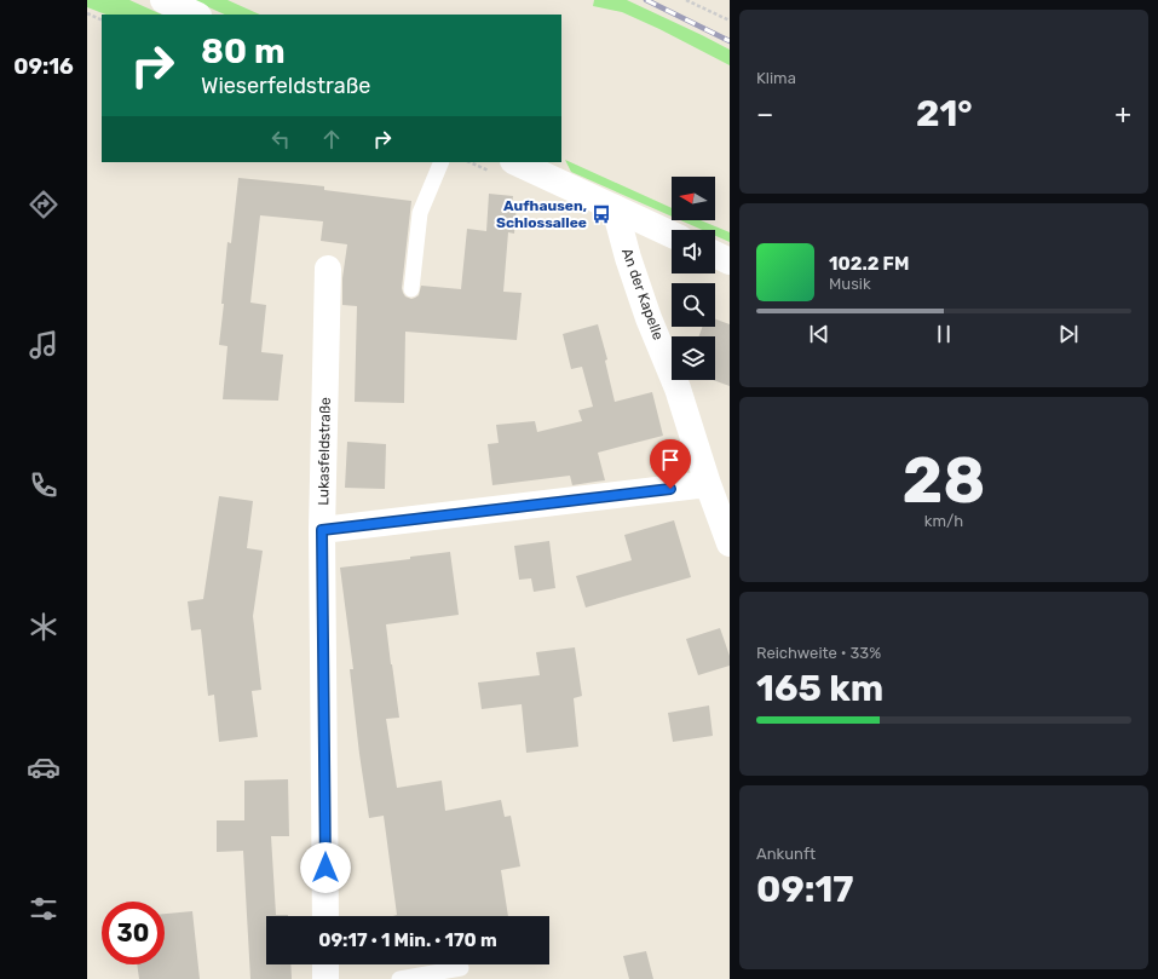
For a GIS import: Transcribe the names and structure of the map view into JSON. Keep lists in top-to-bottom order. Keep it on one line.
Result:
{"streets":{"street":["An der Kapelle","Lukasfeldstraße"]},"places":{"bus stop":["Aufhausen, Schlossallee"]},"north":"left","page":{"tabs":"09:16","tile":["Klima",["28","km/h"],["Reichweite · 33%","165 km"],["Ankunft","09:17"]],"turn":["80 m","Wieserfeldstraße"],"heat":["−","21°","+"],"song":["102.2 FM","Musik"],"limit":"30","trip":"09:17 · 1 Min. · 170 m"}}
